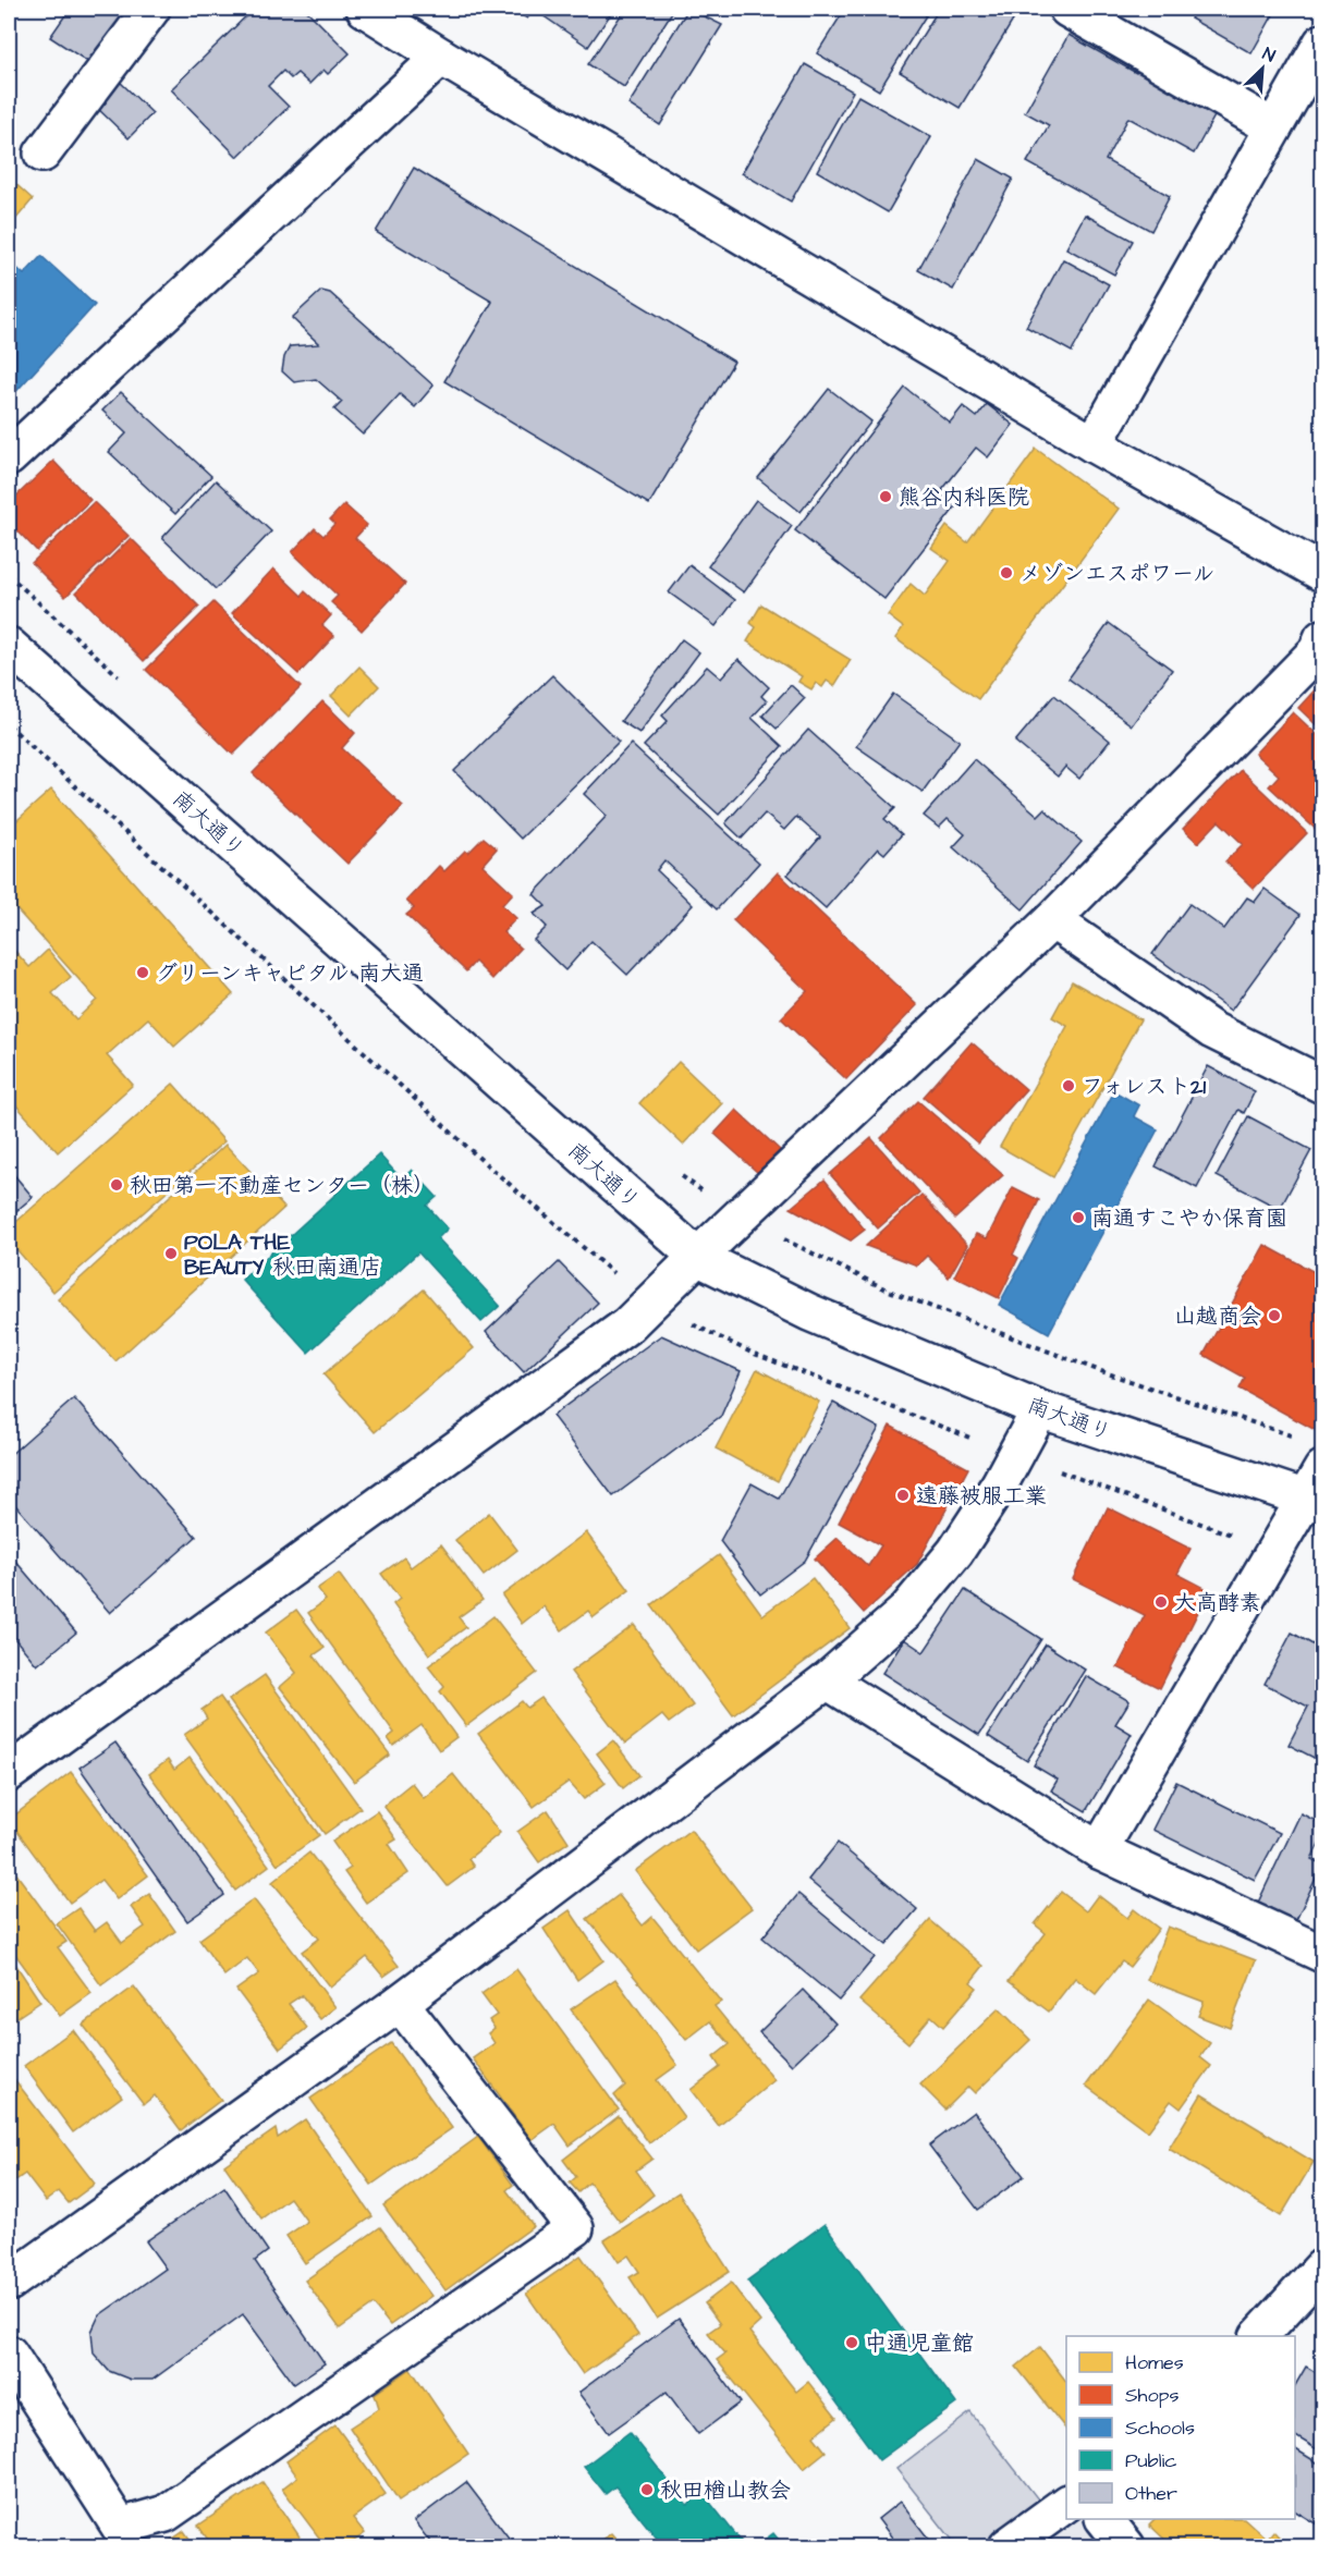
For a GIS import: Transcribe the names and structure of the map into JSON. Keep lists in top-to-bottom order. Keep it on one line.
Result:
{"streets":{"street":["南大通り"]},"places":["熊谷内科医院","メゾンエスポワール","グリーンキャピタル 南大通","フォレスト21","秋田第一不動産センター（株）","南通すこやか保育園","POLA THE BEAUTY 秋田南通店","山越商会","遠藤被服工業","大高酵素","中通児童館","秋田楢山教会"],"legend":["Homes","Shops","Schools","Public","Other"],"north":"top right"}
